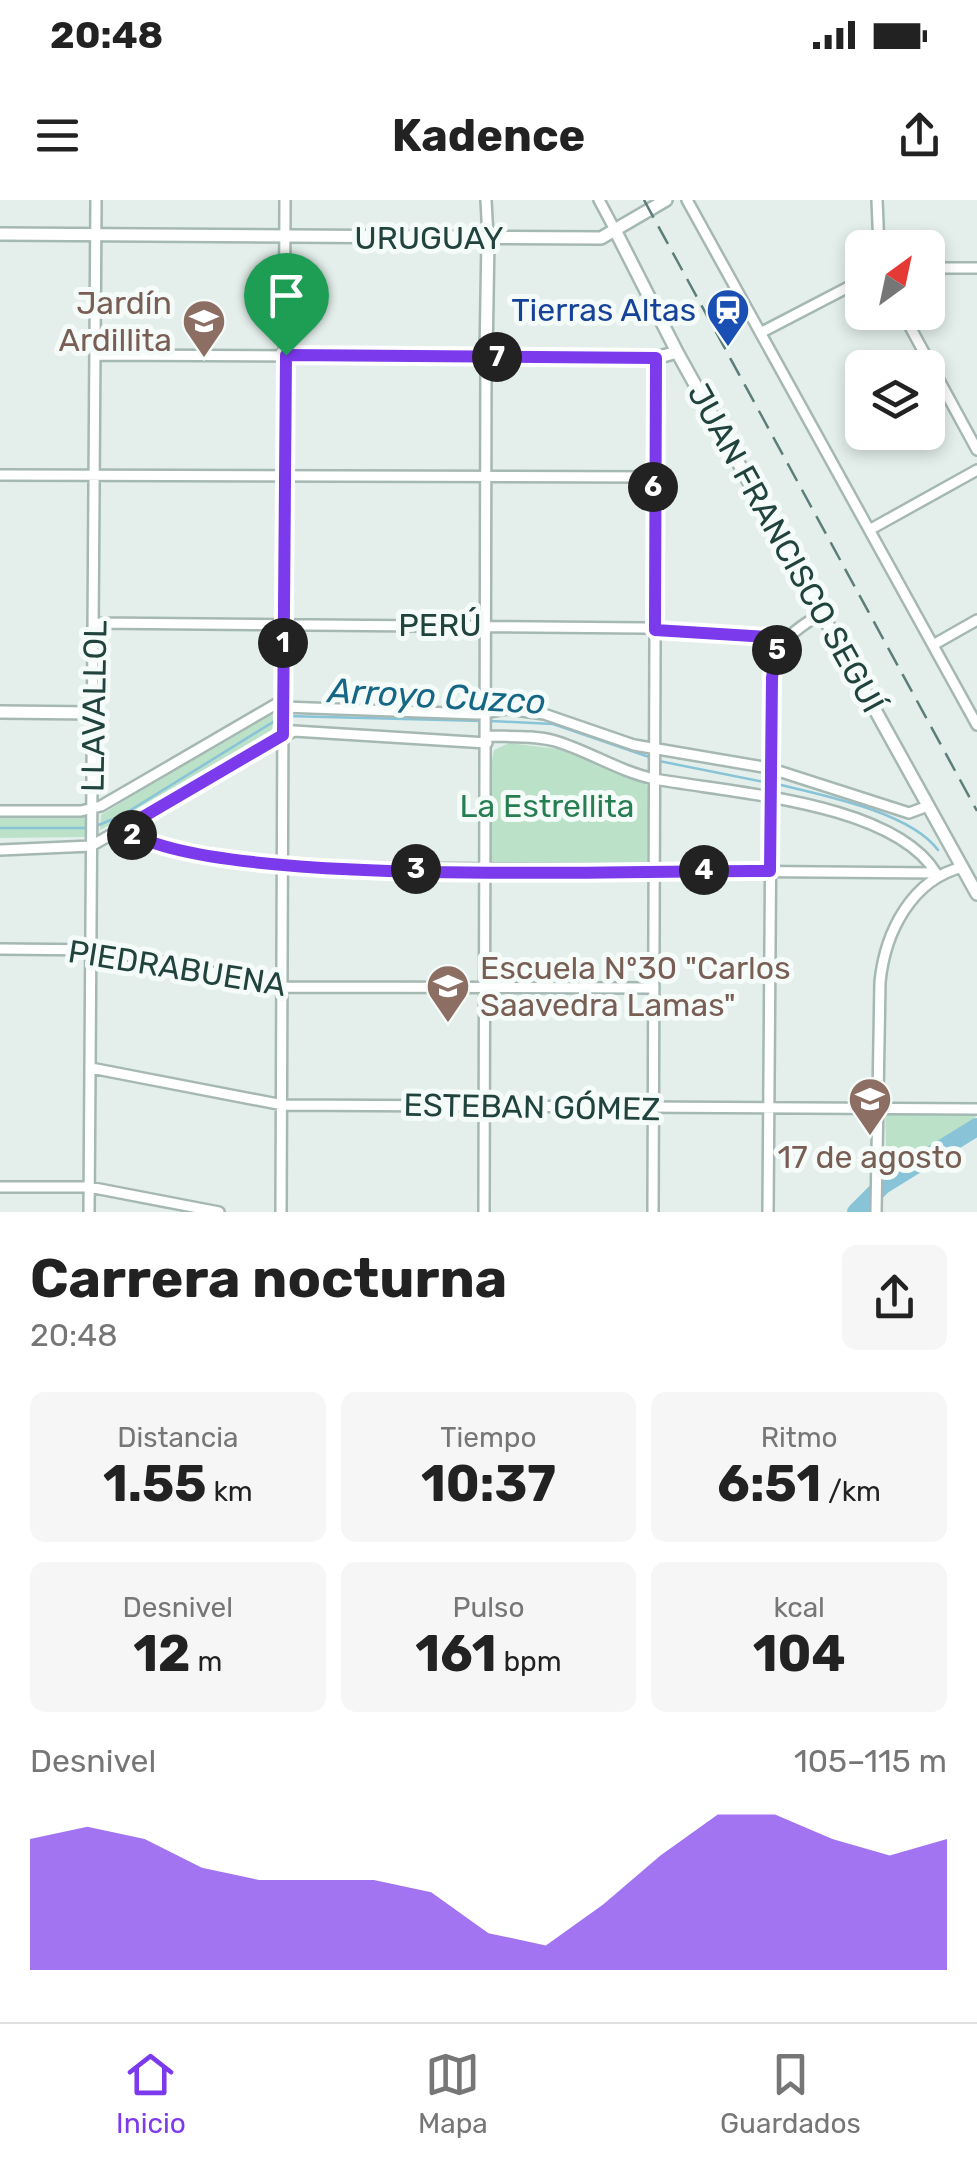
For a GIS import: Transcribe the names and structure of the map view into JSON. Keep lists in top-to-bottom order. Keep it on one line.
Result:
{"streets":{"street":["URUGUAY","JUAN FRANCISCO SEGUÍ","PERÚ","LLAVALLOL","PIEDRABUENA","ESTEBAN GÓMEZ"]},"crossings":[["URUGUAY","JUAN FRANCISCO SEGUÍ"],["URUGUAY","LLAVALLOL"],["PERÚ","LLAVALLOL"],["LLAVALLOL","PIEDRABUENA"],["LLAVALLOL","ESTEBAN GÓMEZ"]],"water":["Arroyo Cuzco"],"parks":["La Estrellita"],"places":{"station":["Tierras Altas"],"school or university":["Jardín Ardillita","Escuela Nº30 \"Carlos Saavedra Lamas\"","17 de agosto"]},"north":"top right","page":{"status":"20:48","header":"Kadence","pins":["7","6","1","5","2","3","4"],"heading":["Carrera nocturna","20:48"],"stats":[["Distancia","1.55 km"],["Tiempo","10:37"],["Ritmo","6:51 /km"],["Desnivel","12 m"],["Pulso","161 bpm"],["kcal","104"]],"chart":["Desnivel","105–115 m"],"tabs":["Inicio","Mapa","Guardados"]}}
